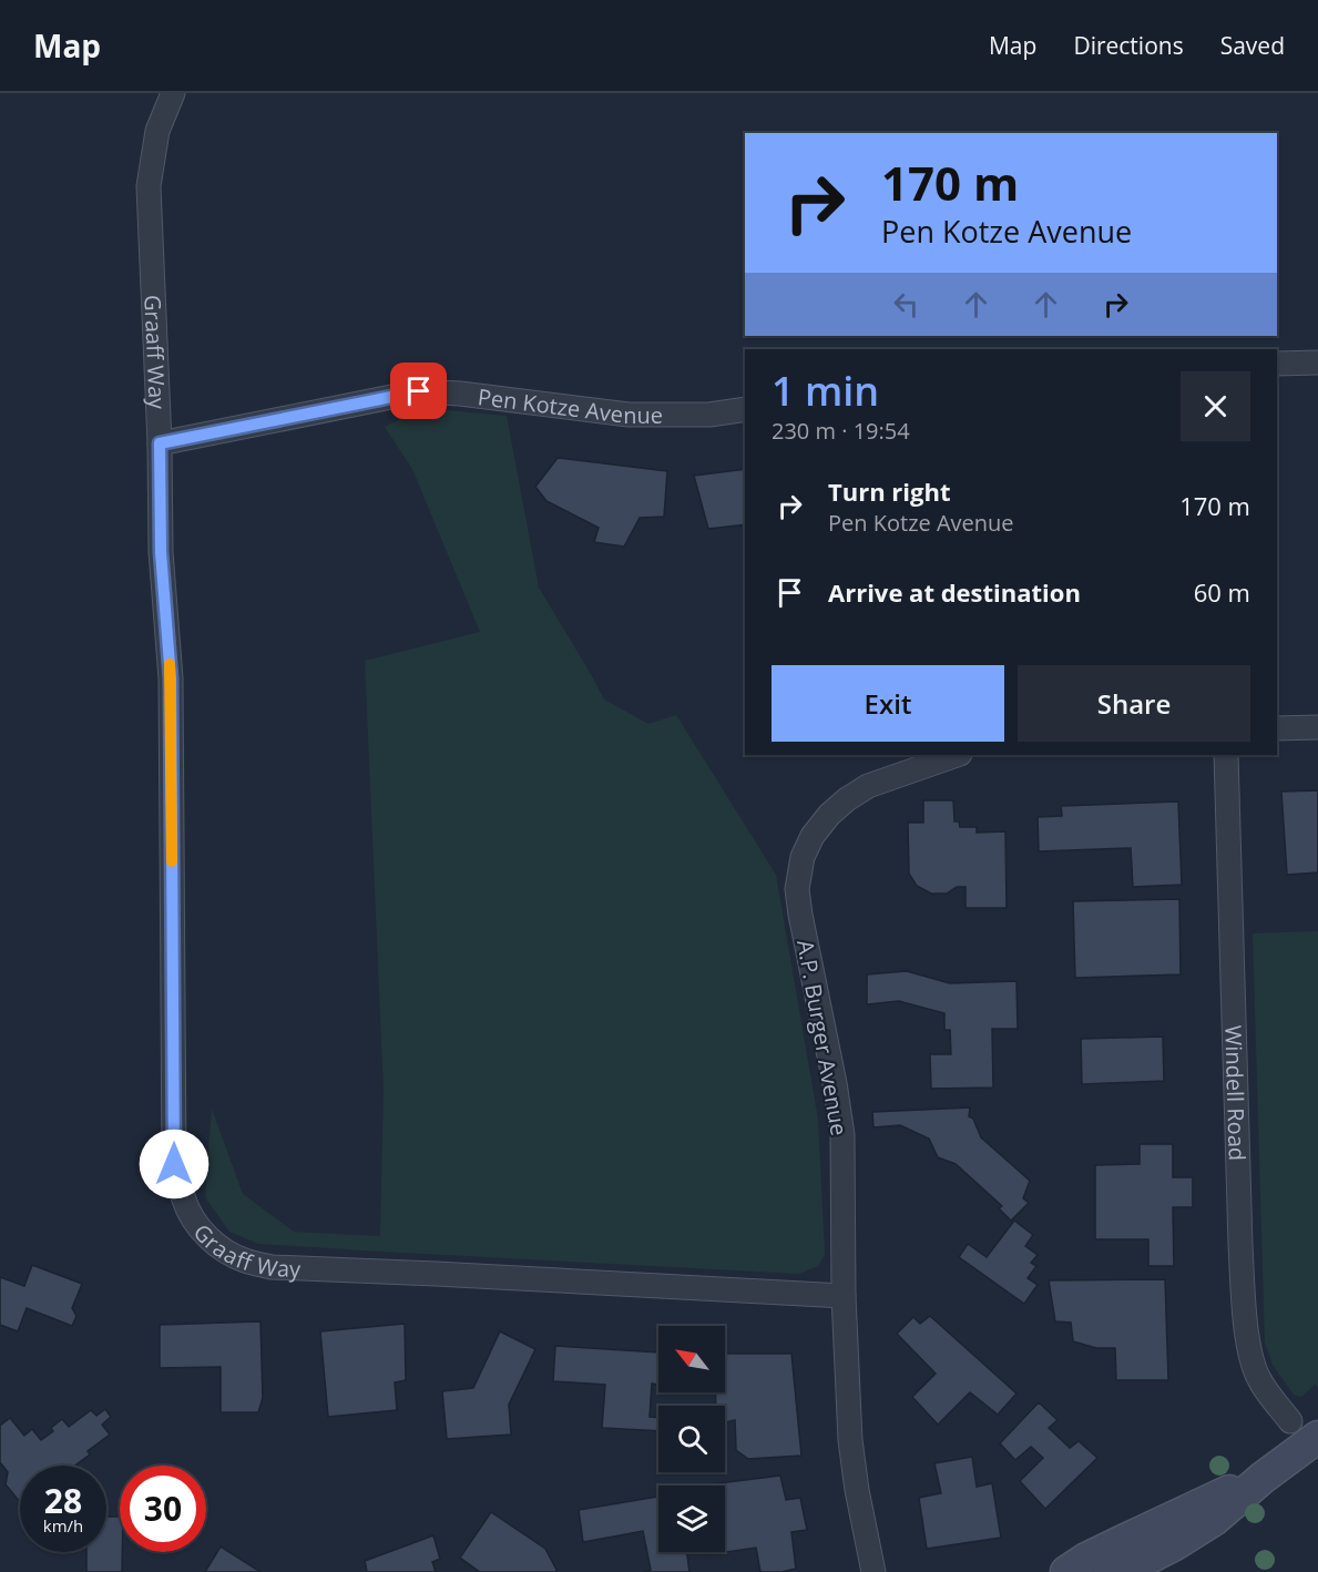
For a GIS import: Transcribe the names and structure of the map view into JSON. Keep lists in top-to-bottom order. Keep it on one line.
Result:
{"streets":{"street":["Graaff Way","Pen Kotze Avenue","A.P. Burger Avenue","Windell Road"]},"crossings":[["Graaff Way","Pen Kotze Avenue"],["Graaff Way","A.P. Burger Avenue"]],"north":"top left","page":{"header":"Map","nav":["Map","Directions","Saved"],"turn":["170 m","Pen Kotze Avenue"],"heading":["1 min","230 m · 19:54"],"list":[{"name":"Turn right","note":"Pen Kotze Avenue","value":"170 m"},{"name":"Arrive at destination","value":"60 m"}],"buttons":["Exit","Share"],"speed":"28 km/h","limit":"30"}}
